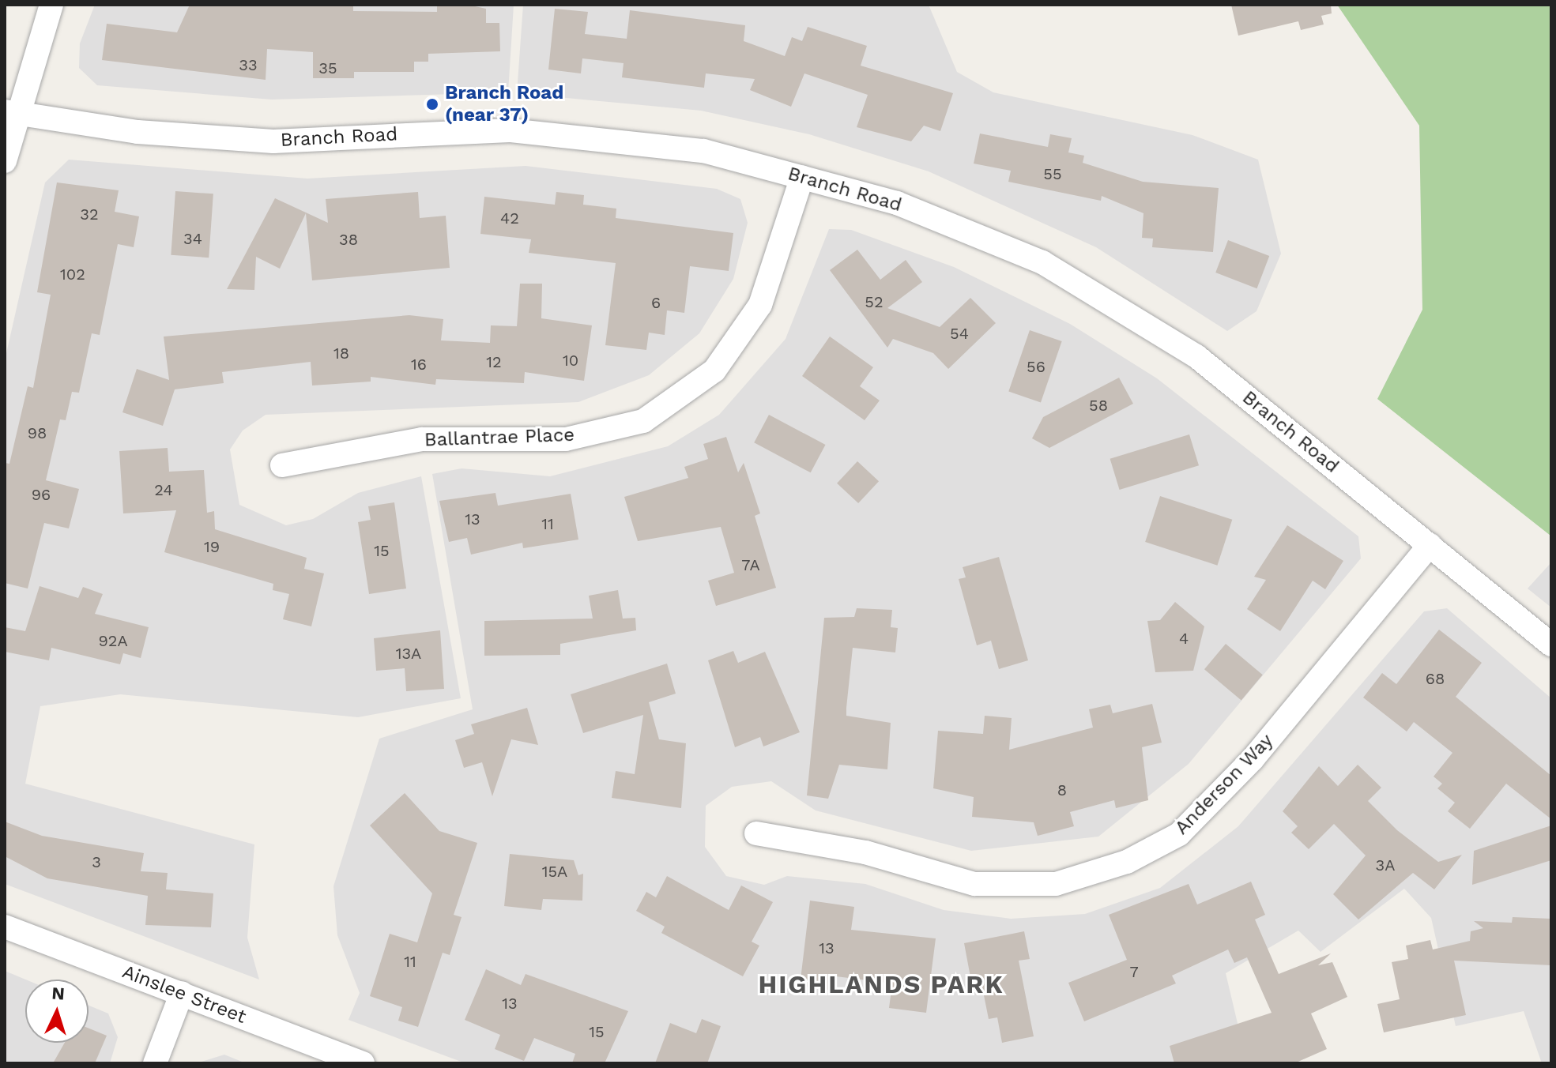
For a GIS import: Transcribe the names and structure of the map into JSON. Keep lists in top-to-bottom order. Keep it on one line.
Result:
{"streets":{"street":["Branch Road","Ballantrae Place","Anderson Way","Ainslee Street"]},"crossings":[["Branch Road","Ballantrae Place"],["Branch Road","Anderson Way"]],"districts":["HIGHLANDS PARK"],"places":["Branch Road (near 37)"],"house_numbers":["33","35","55","32","42","34","38","102","52","6","54","18","10","12","16","56","58","98","24","96","13","11","19","15","7A","4","92A","13A","68","8","3","3A","15A","13","11","7","13","15"],"north":"top"}
